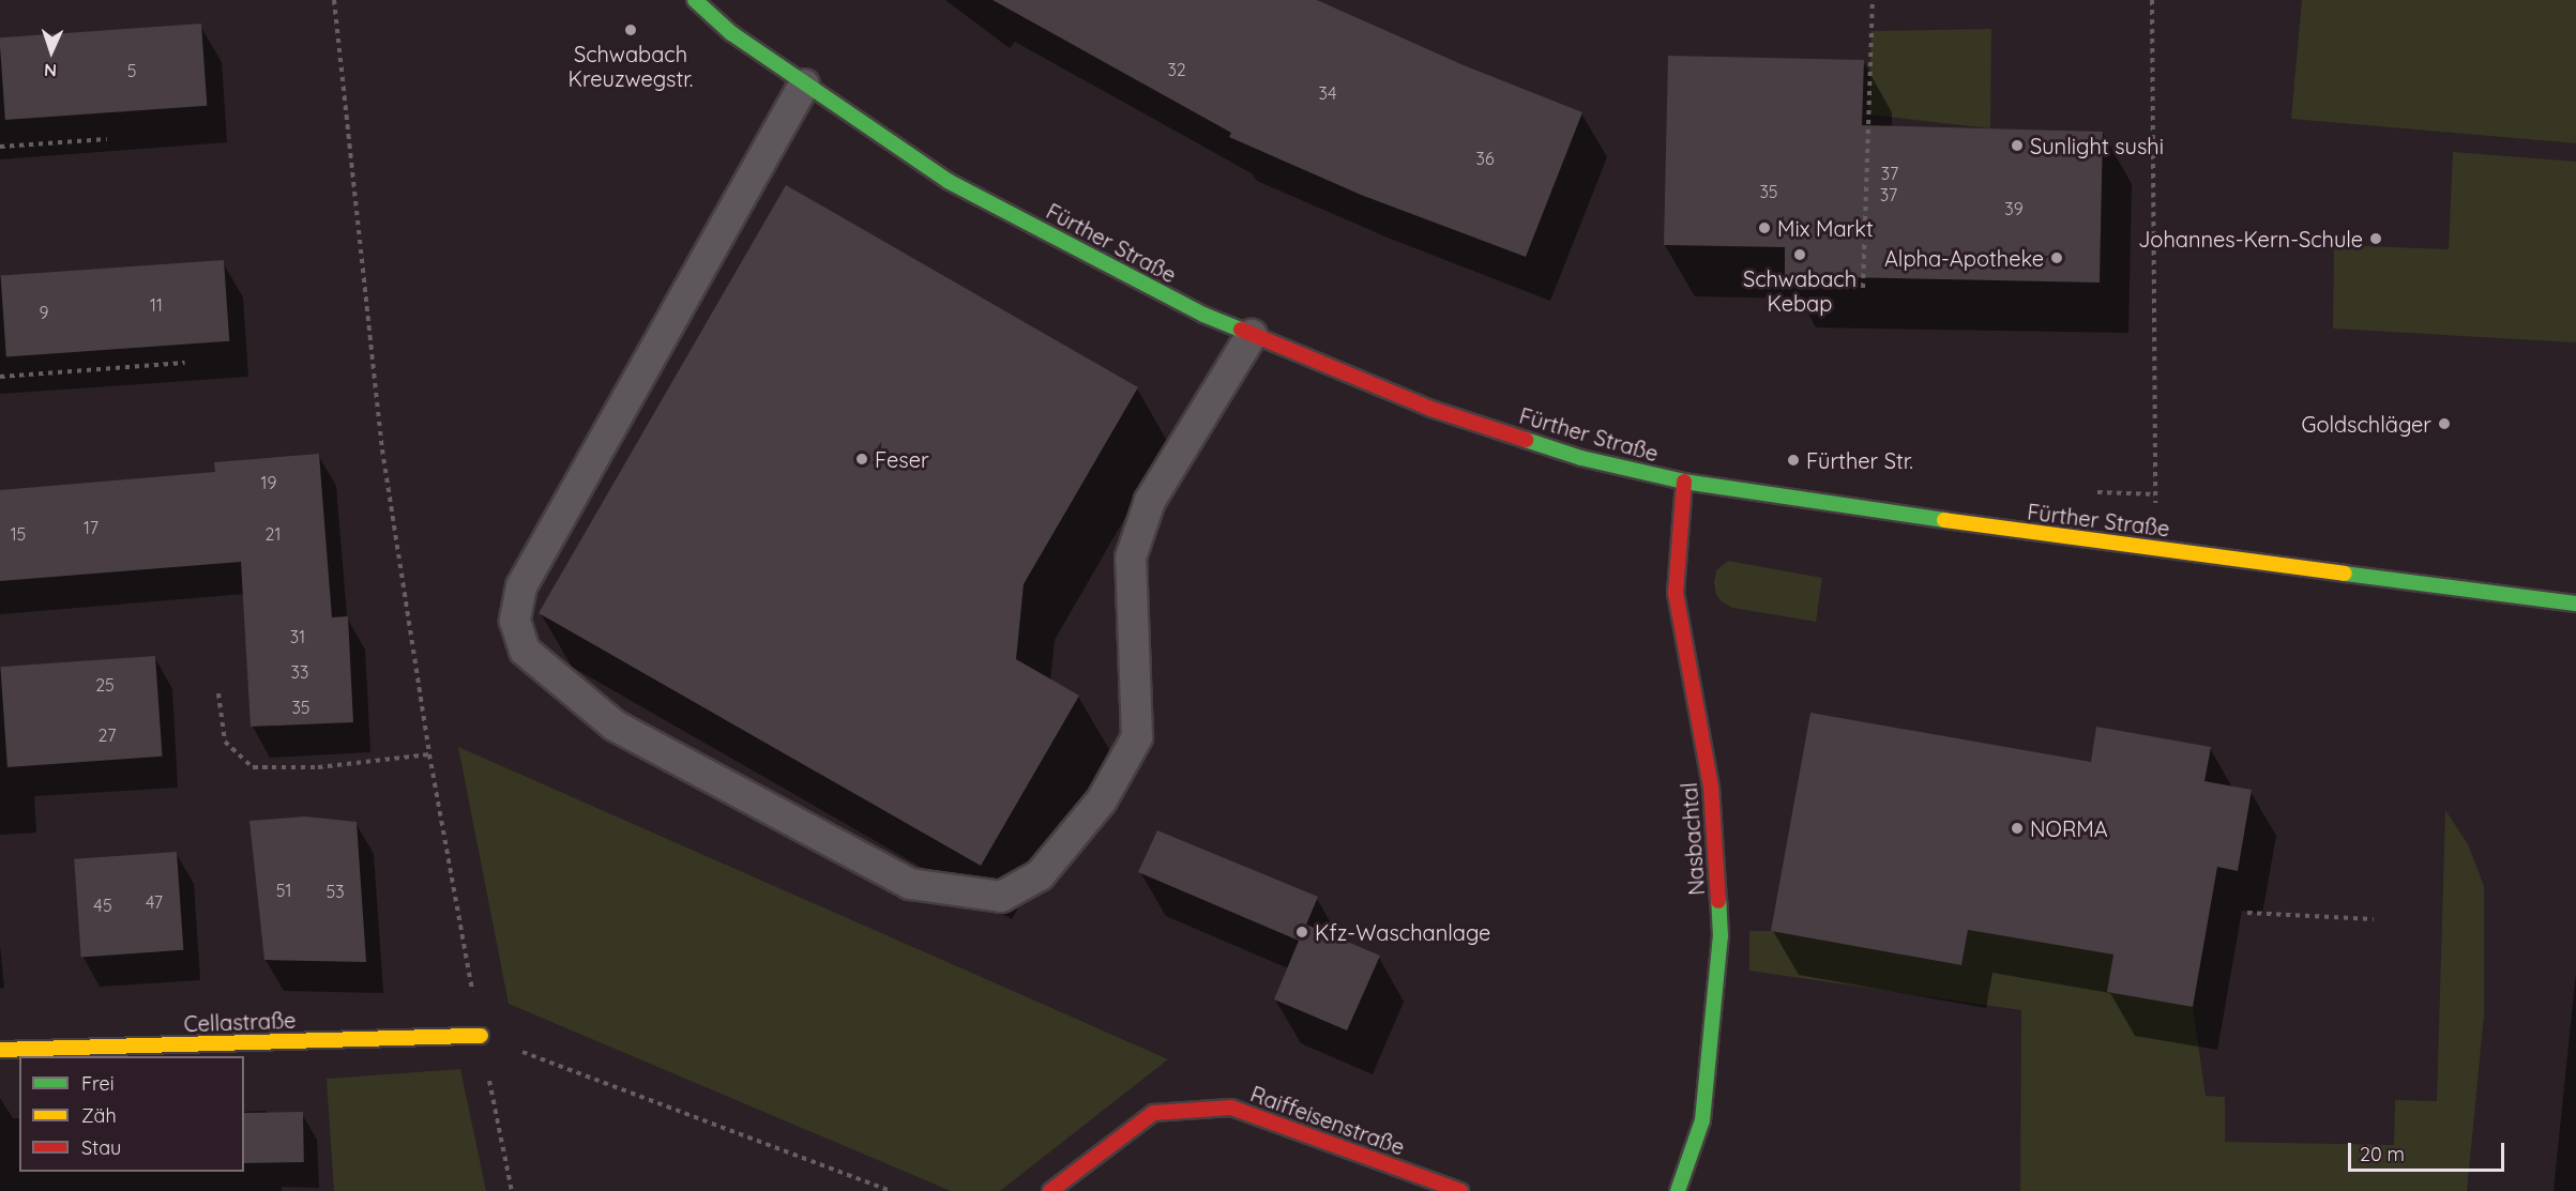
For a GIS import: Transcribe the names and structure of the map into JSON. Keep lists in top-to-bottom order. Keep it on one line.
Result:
{"streets":{"main road":["Fürther Straße","Nasbachtal","Cellastraße","Raiffeisenstraße"]},"crossings":[["Fürther Straße","Nasbachtal"]],"places":["Schwabach Kreuzwegstr.","Sunlight sushi","Mix Markt","Johannes-Kern-Schule","Schwabach Kebap","Alpha-Apotheke","Goldschläger","Feser","Fürther Str.","NORMA","Kfz-Waschanlage"],"house_numbers":["32","5","34","36","37","35","37","39","11","9","19","17","15","21","31","33","25","35","27","51","53","47","45"],"legend":["Frei","Zäh","Stau"],"scale_bar":"20 m","north":"bottom"}
